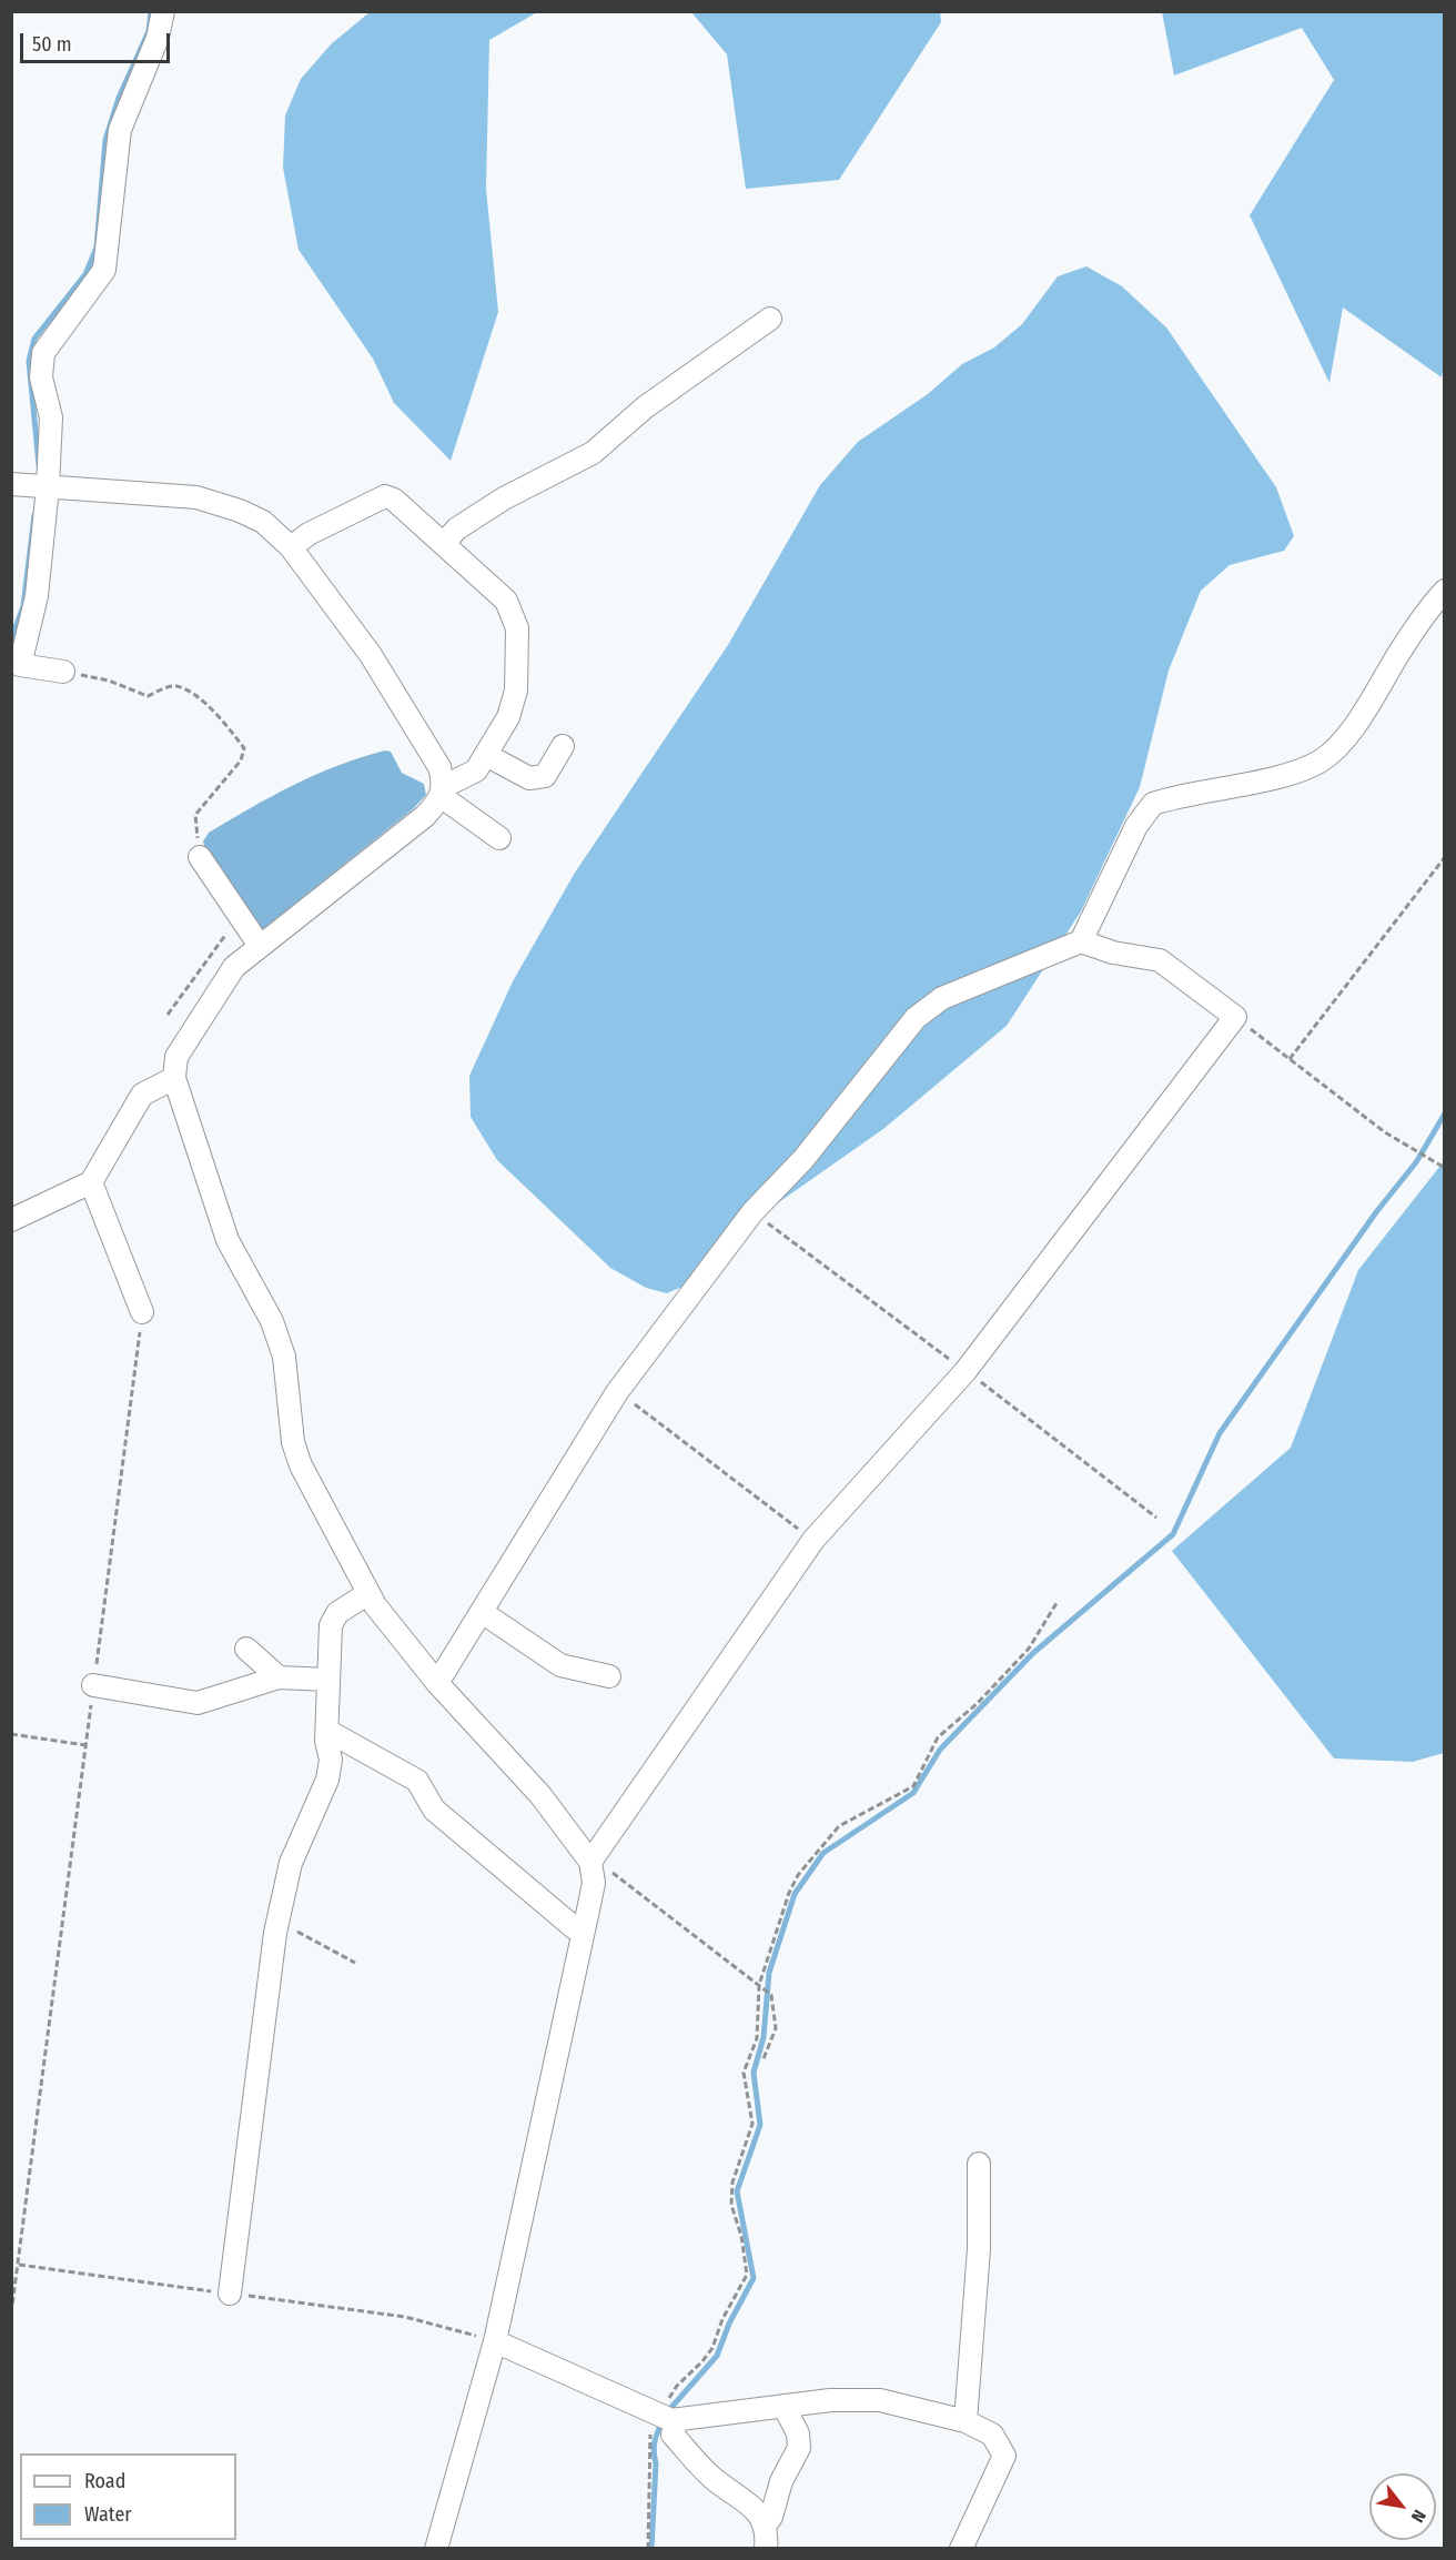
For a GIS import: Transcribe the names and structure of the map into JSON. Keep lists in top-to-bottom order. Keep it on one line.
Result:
{"legend":["Road","Water"],"scale_bar":"50 m","north":"bottom right"}
